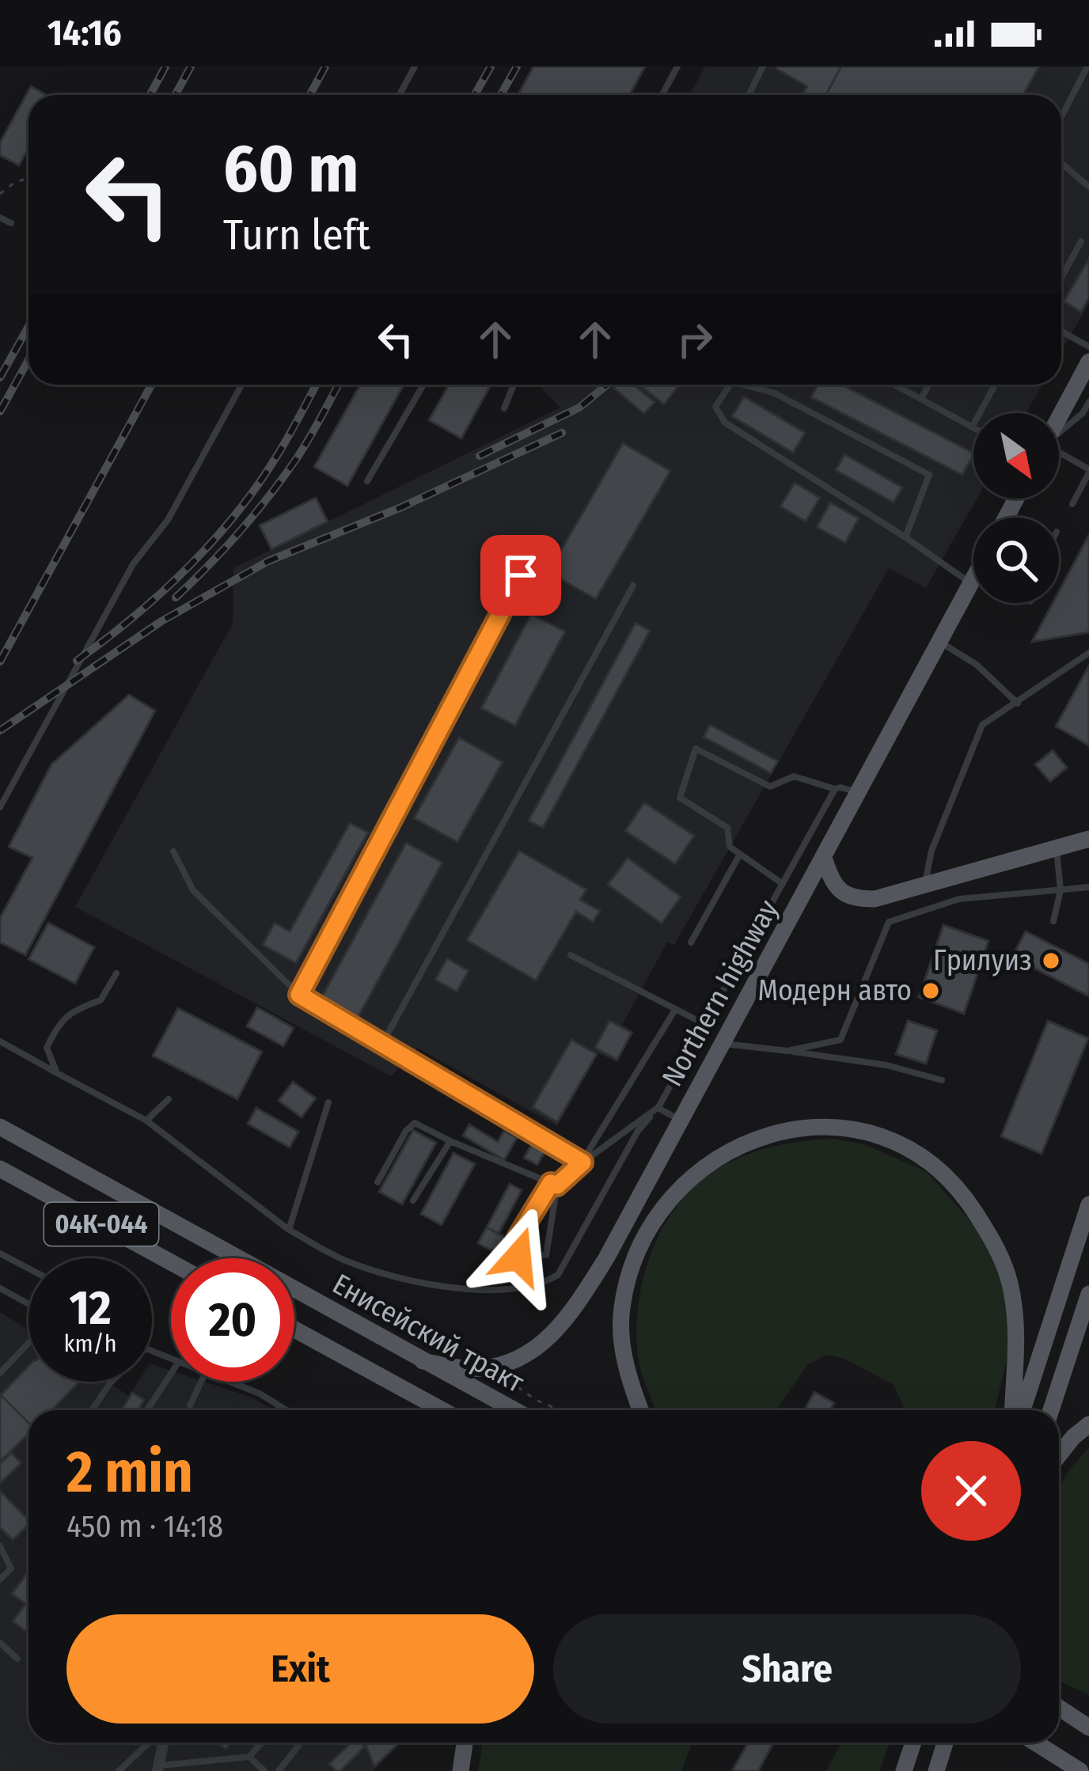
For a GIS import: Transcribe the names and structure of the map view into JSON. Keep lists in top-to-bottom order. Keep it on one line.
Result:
{"streets":{"main road":["Northern highway","04К-044","Енисейский тракт"]},"crossings":[["Northern highway","Енисейский тракт"]],"places":["Грилуиз","Модерн авто"],"north":"bottom right","page":{"status":"14:16","turn":["60 m","Turn left"],"speed":"12 km/h","limit":"20","heading":["2 min","450 m · 14:18"],"buttons":["Exit","Share"]}}
